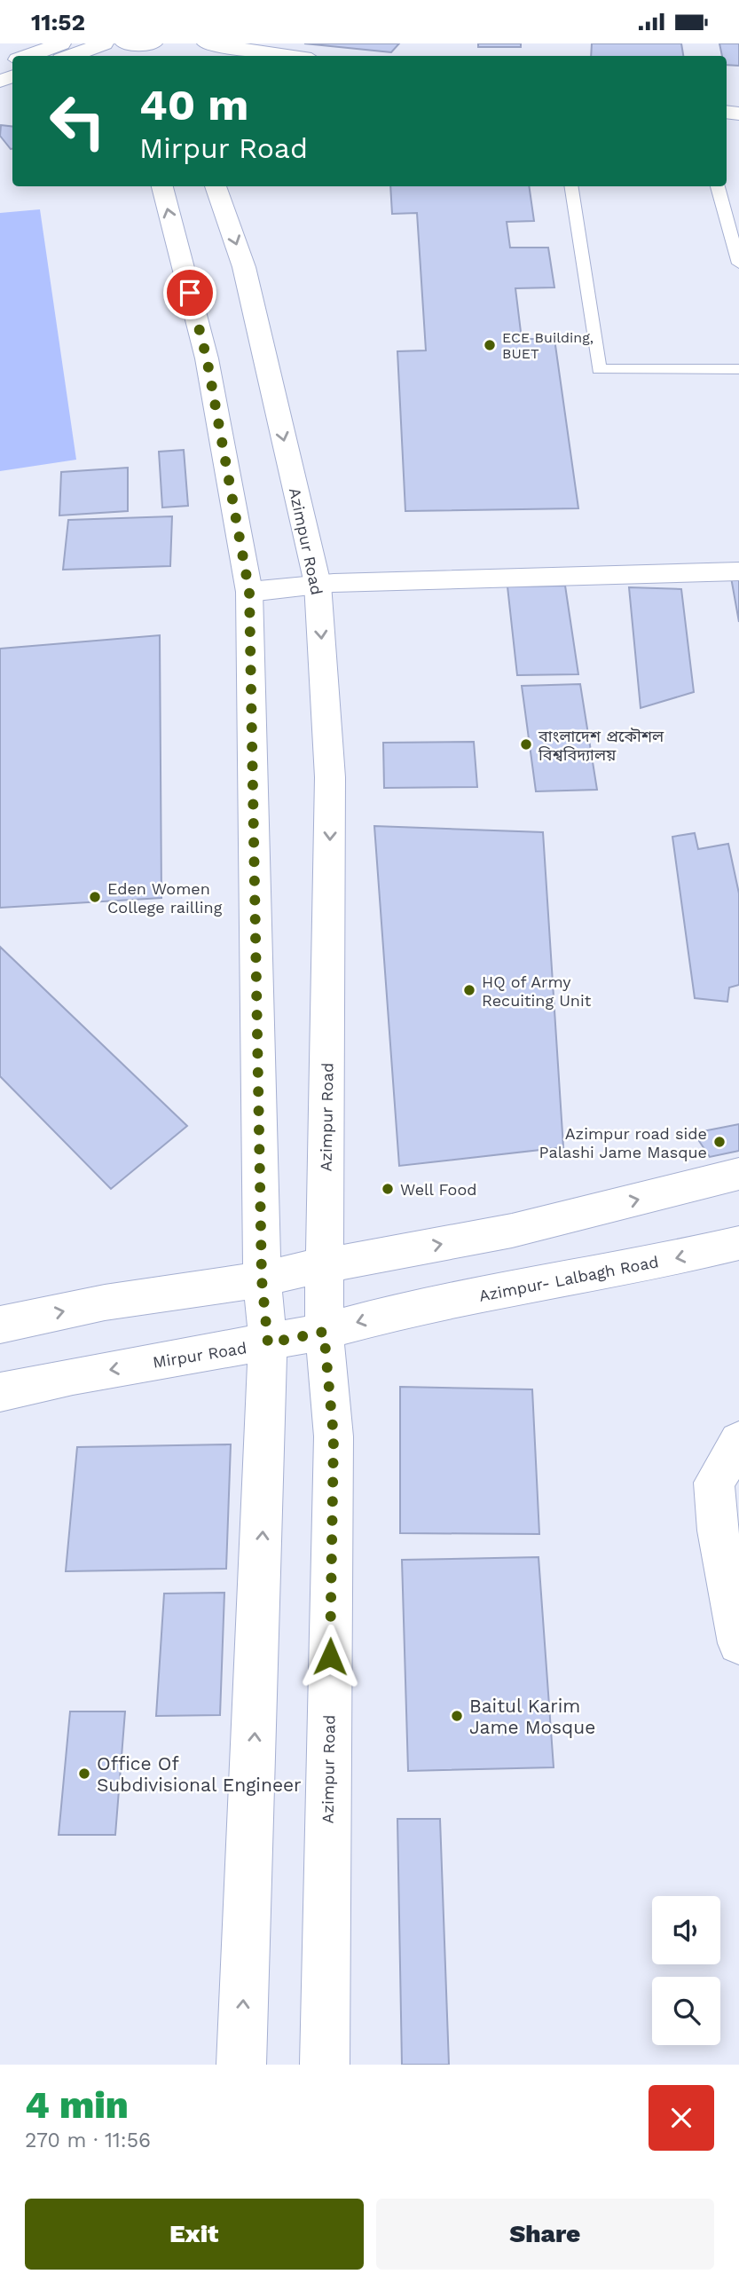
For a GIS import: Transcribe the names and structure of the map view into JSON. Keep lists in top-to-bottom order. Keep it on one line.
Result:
{"streets":{"main road":["Azimpur Road","Azimpur- Lalbagh Road","Mirpur Road"]},"crossings":[["Azimpur Road","Mirpur Road"],["Azimpur- Lalbagh Road","Mirpur Road"]],"places":["ECE Building, BUET","বাংলাদেশ প্রকৌশল বিশ্ববিদ্যালয়","Eden Women College railling","HQ of Army Recuiting Unit","Azimpur road side Palashi Jame Masque","Well Food","Baitul Karim Jame Mosque","Office Of Subdivisional Engineer"],"page":{"status":"11:52","turn":["40 m","Mirpur Road"],"heading":["4 min","270 m · 11:56"],"buttons":["Exit","Share"]}}
